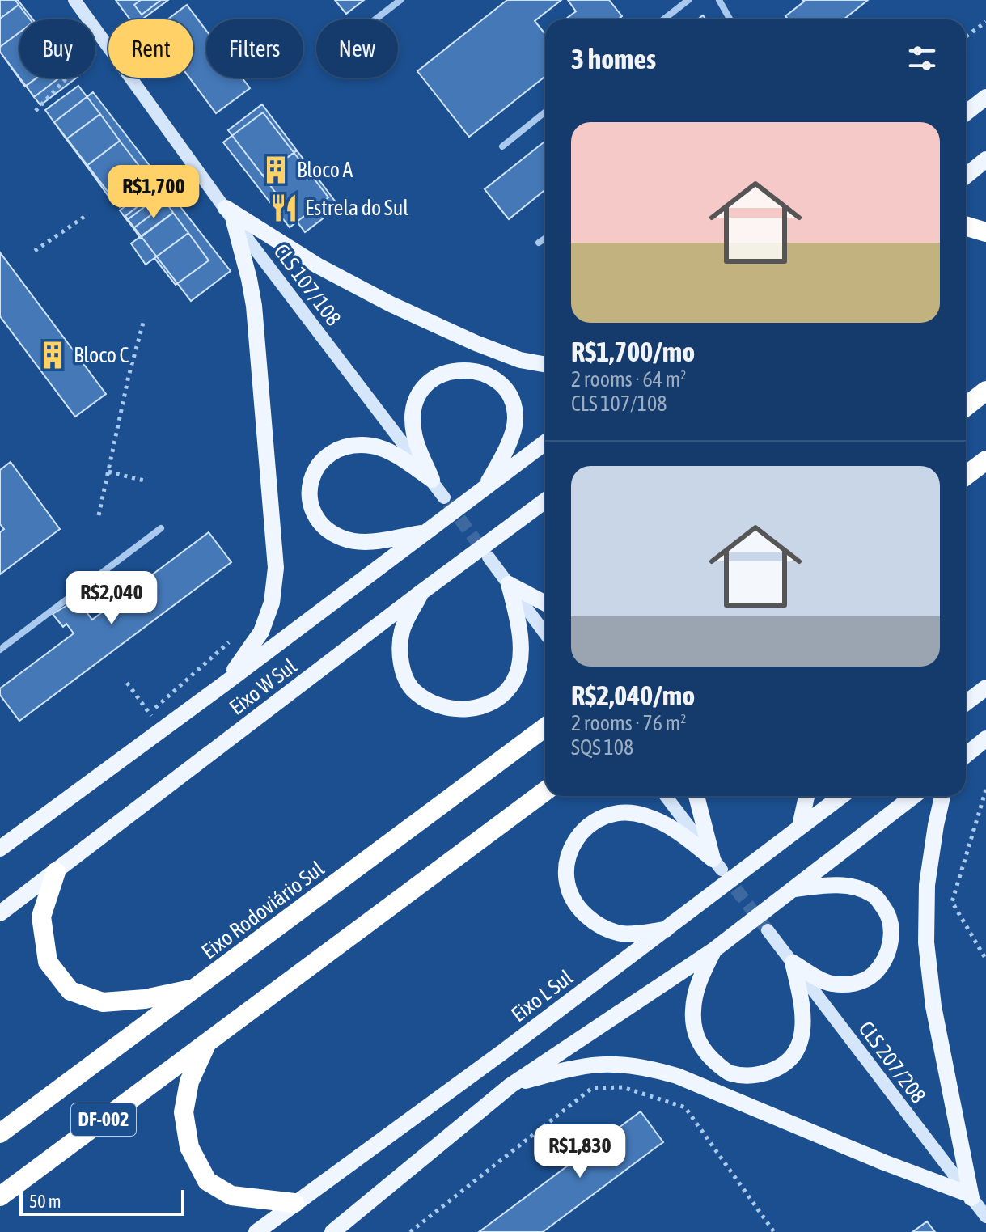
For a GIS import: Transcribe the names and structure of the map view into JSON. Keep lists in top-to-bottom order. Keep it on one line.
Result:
{"streets":{"highway":["Eixo Rodoviário Sul","DF-002"],"main road":["Eixo W Sul","Eixo L Sul"],"street":["CLS 107/108","CLS 207/208"]},"places":{"building":["Bloco A","Bloco C"],"restaurant":["Estrela do Sul"]},"scale_bar":"50 m","page":{"chip":["Buy","Rent","Filters","New"],"heading":"3 homes","list":[{"name":"R$1,700/mo","note":"2 rooms · 64 m² · CLS 107/108"},{"name":"R$2,040/mo","note":"2 rooms · 76 m² · SQS 108"}],"price":["R$1,700","R$2,040","R$1,830"],"scale":"50 m"}}
